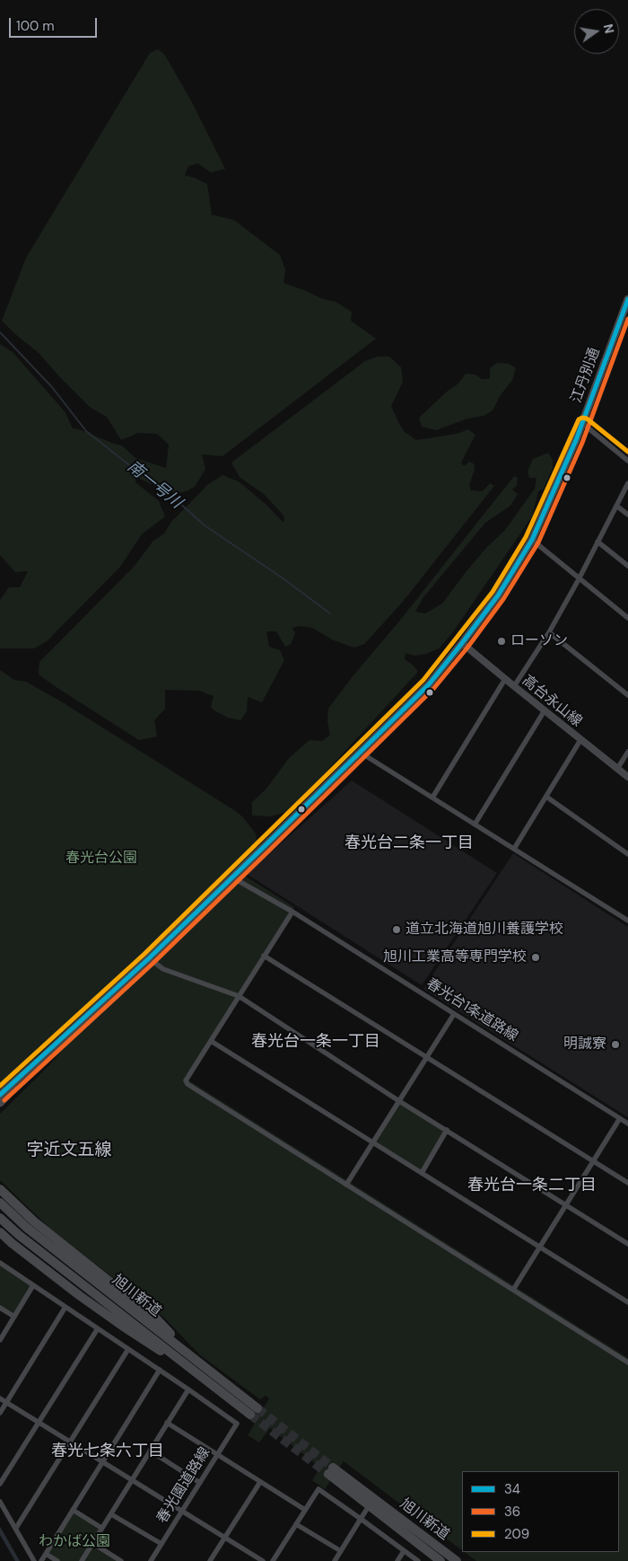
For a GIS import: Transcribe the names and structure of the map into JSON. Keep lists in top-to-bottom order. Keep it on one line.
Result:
{"streets":{"highway":["旭川新道"],"main road":["江丹別通"],"street":["高台永山線","春光台1条道路線","春光園道路線"]},"crossings":[["江丹別通","高台永山線"],["江丹別通","春光台1条道路線"]],"districts":["春光台二条一丁目","春光台一条一丁目","字近文五線","春光台一条二丁目","春光七条六丁目"],"water":["南一号川"],"parks":["春光台公園","わかば公園"],"places":["ローソン","道立北海道旭川養護学校","旭川工業高等専門学校","明誠寮"],"lines":["transit line 34","transit line 36","transit line 209"],"legend":["34","36","209"],"scale_bar":"100 m","north":"right"}
